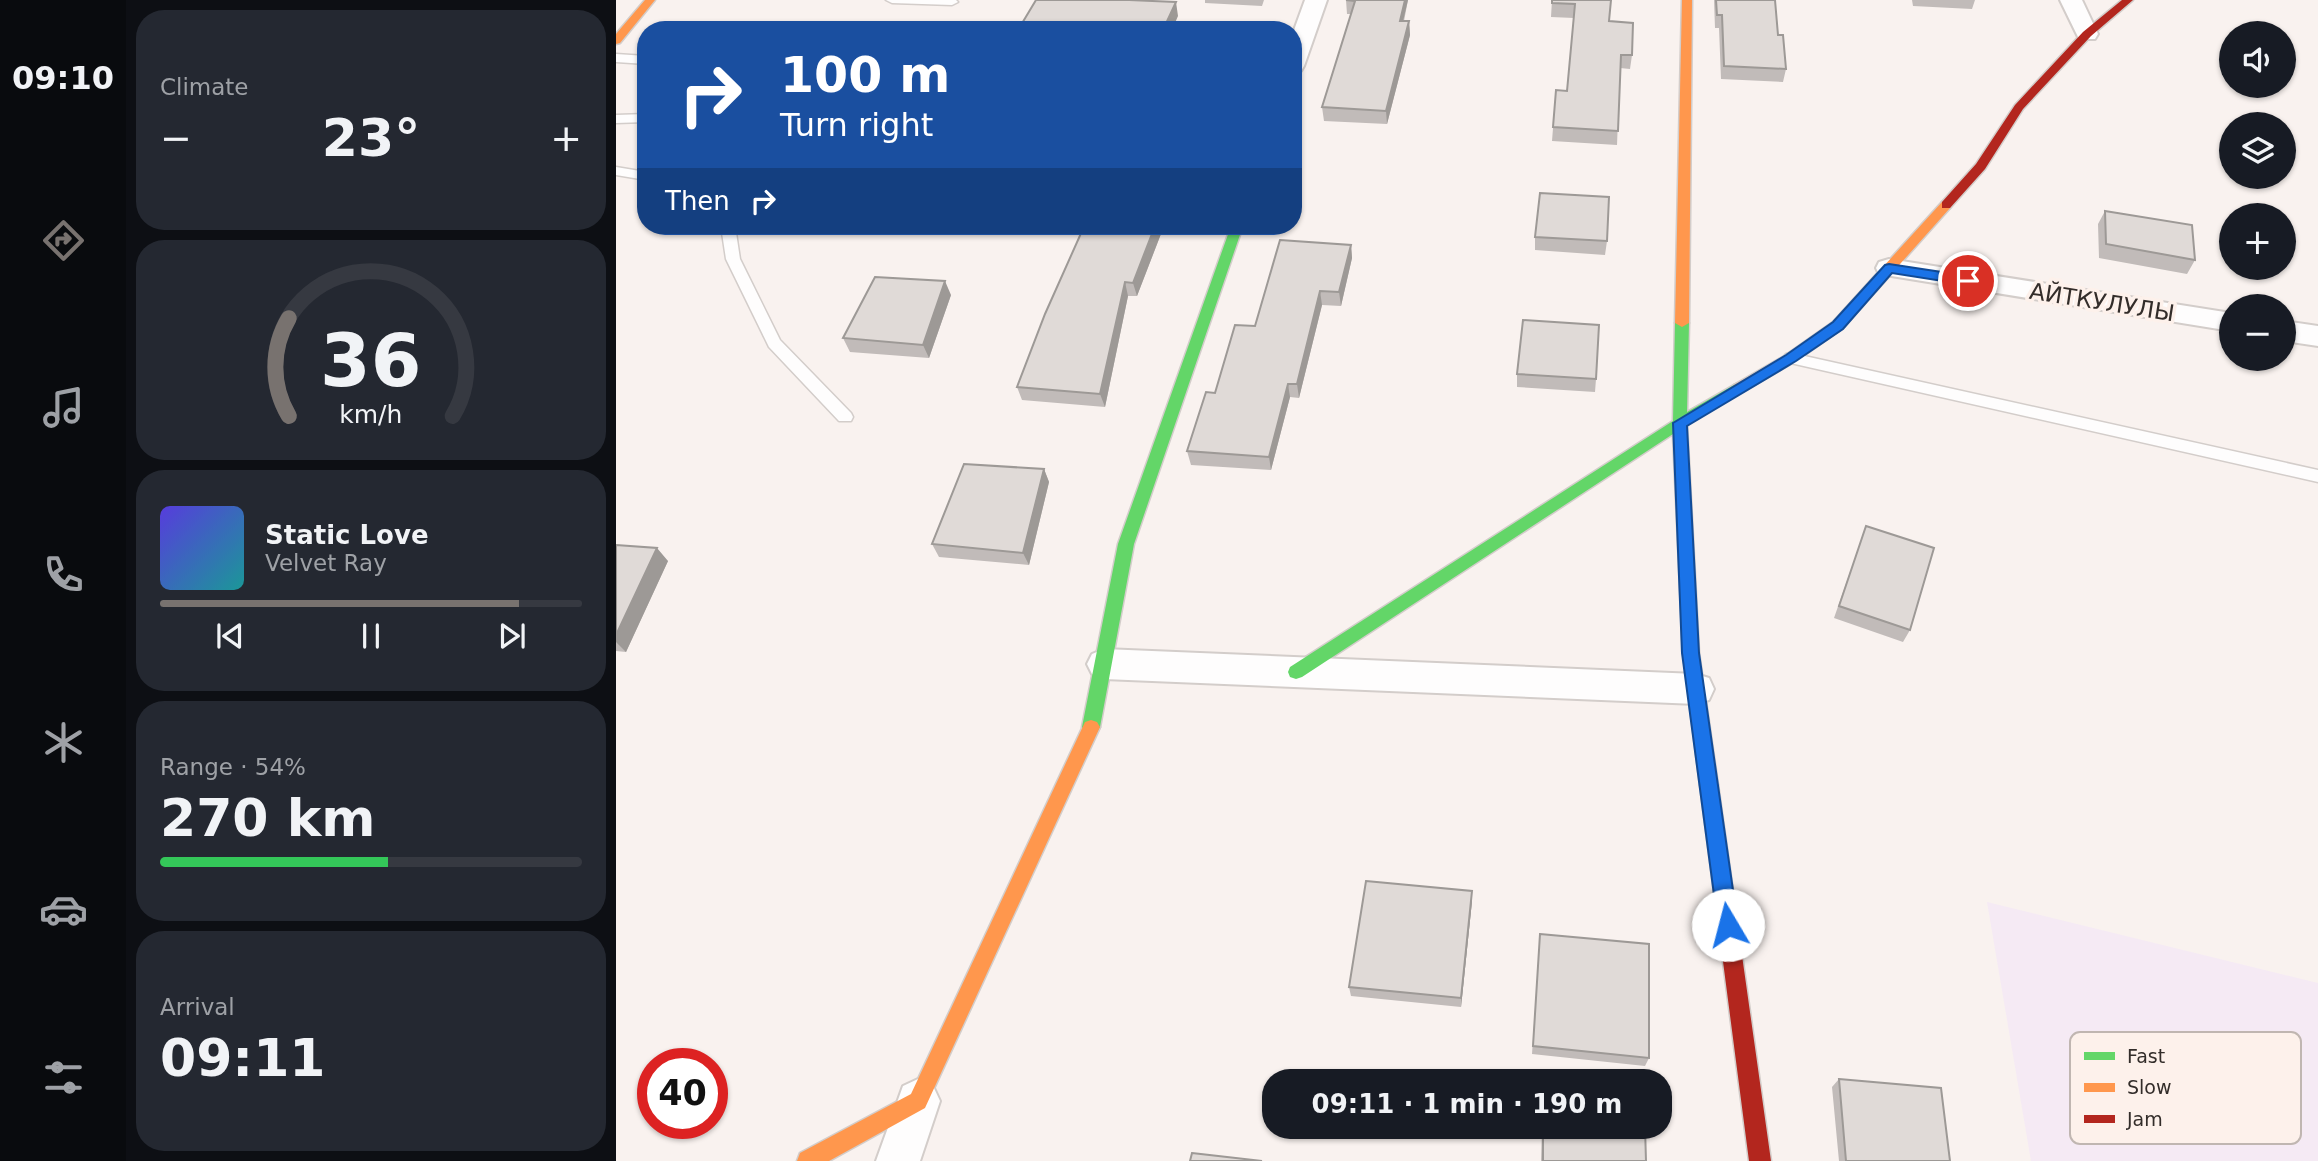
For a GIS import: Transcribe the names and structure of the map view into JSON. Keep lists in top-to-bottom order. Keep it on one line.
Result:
{"streets":{"street":["АЙТКУЛУЛЫ"]},"legend":["Fast","Slow","Jam"],"page":{"tabs":"09:10","tile":["Climate",["Range · 54%","270 km"],["Arrival","09:11"]],"map_buttons":["+","−"],"turn":["100 m","Turn right"],"heat":["−","23°","+"],"then":"Then","song":["Static Love","Velvet Ray"],"limit":"40","trip":"09:11 · 1 min · 190 m","gauge":["36","km/h"]}}
